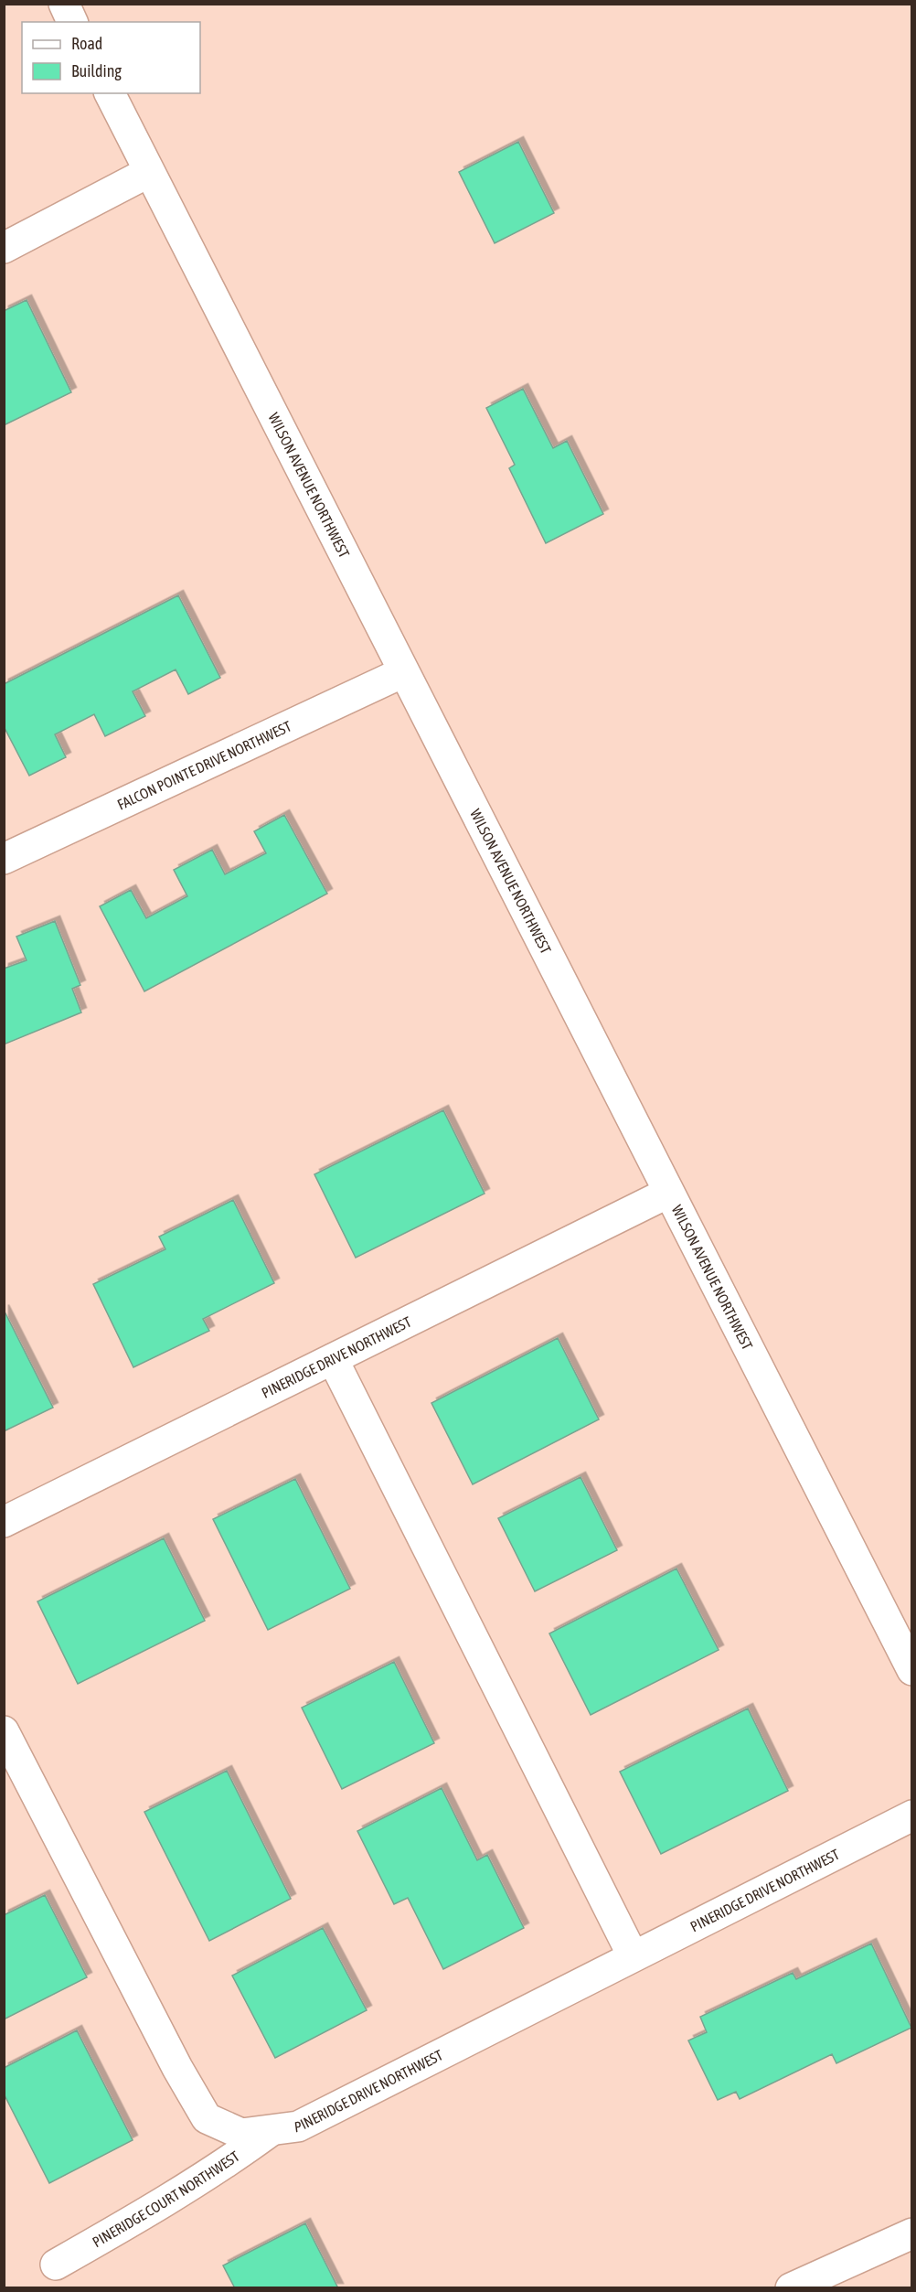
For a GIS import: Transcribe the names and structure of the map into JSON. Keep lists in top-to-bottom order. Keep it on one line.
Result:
{"streets":{"street":["WILSON AVENUE NORTHWEST","FALCON POINTE DRIVE NORTHWEST","PINERIDGE DRIVE NORTHWEST","PINERIDGE COURT NORTHWEST"]},"crossings":[["WILSON AVENUE NORTHWEST","FALCON POINTE DRIVE NORTHWEST"],["WILSON AVENUE NORTHWEST","PINERIDGE DRIVE NORTHWEST"],["PINERIDGE DRIVE NORTHWEST","PINERIDGE COURT NORTHWEST"]],"legend":["Road","Building"]}
